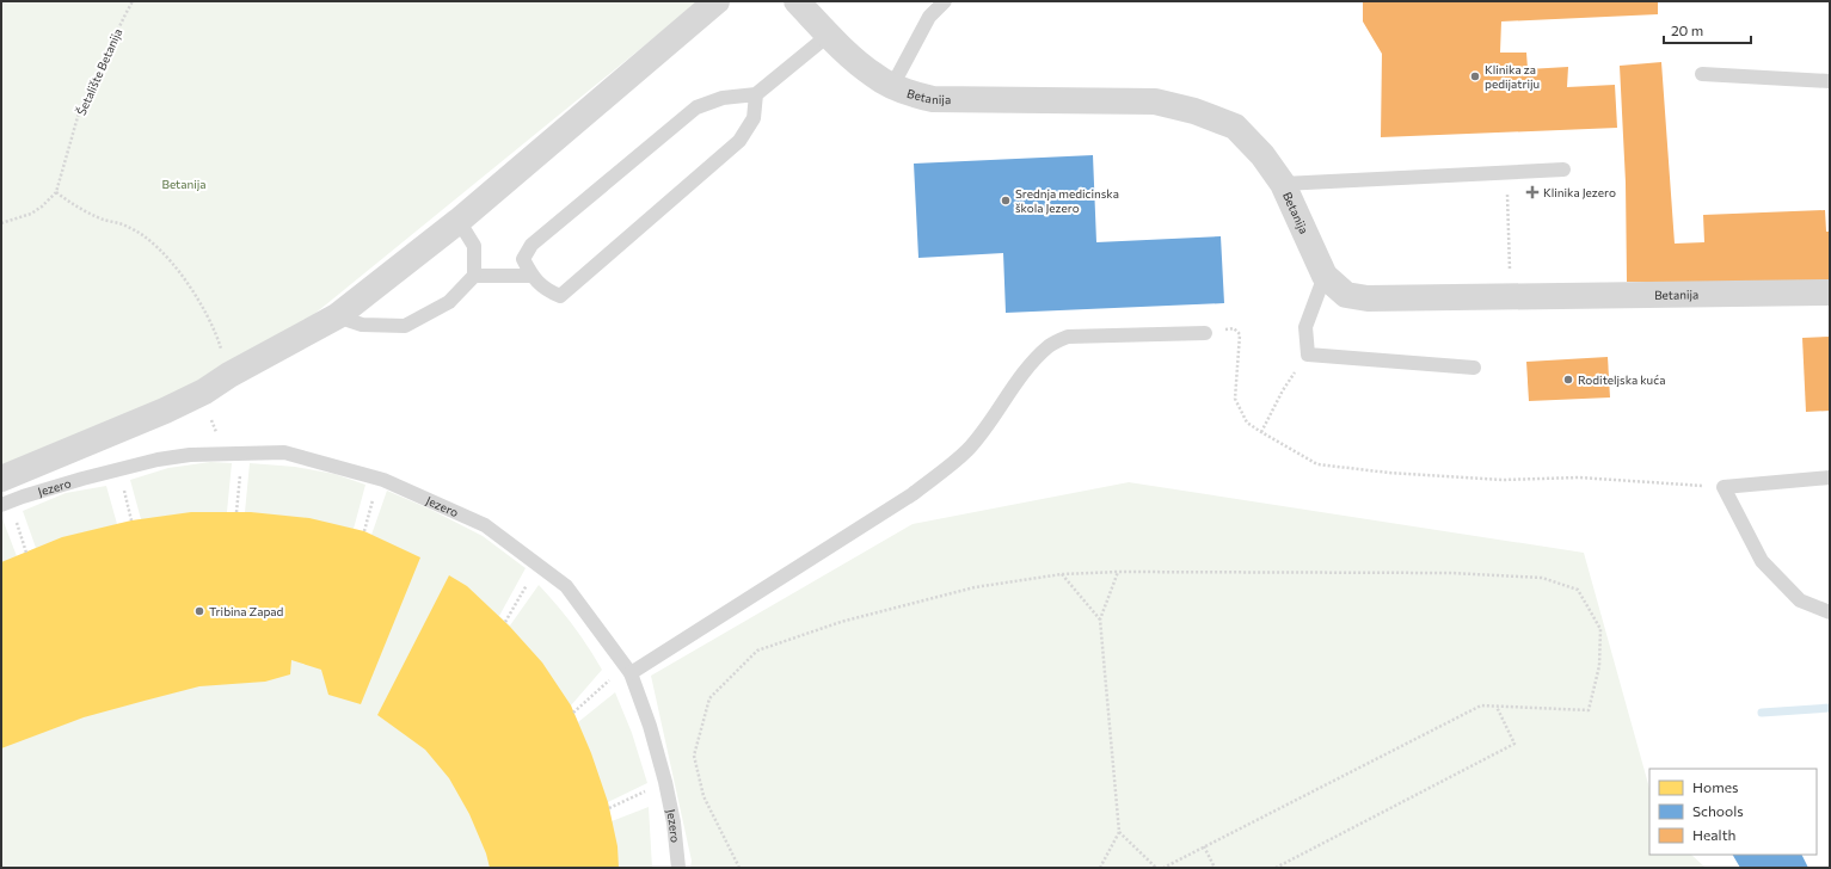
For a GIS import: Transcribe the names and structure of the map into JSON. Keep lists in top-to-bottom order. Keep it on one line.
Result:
{"streets":{"street":["Betanija"],"lane":["Jezero"],"path":["Šetalište Betanija"]},"parks":["Betanija"],"places":{"other":["Klinika za pedijatriju","Srednja medicinska škola Jezero","Roditeljska kuća","Tribina Zapad"],"health":["Klinika Jezero"]},"legend":["Homes","Schools","Health"],"scale_bar":"20 m"}
